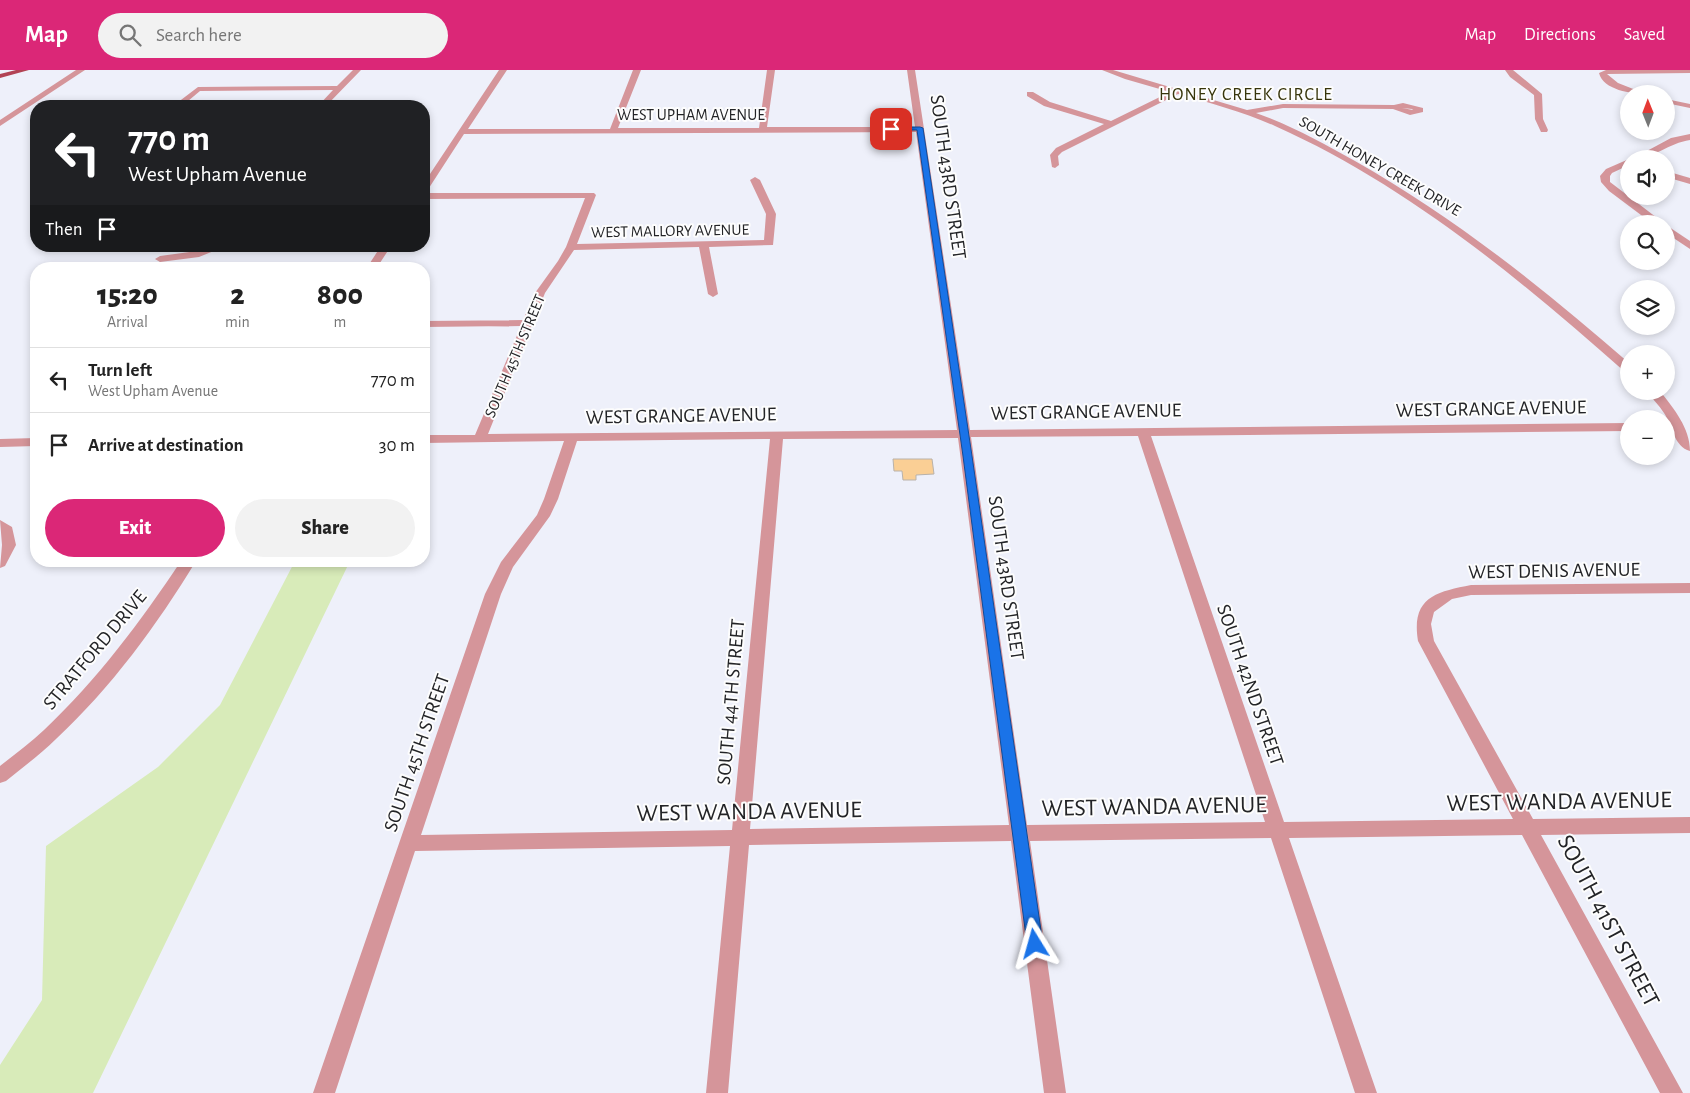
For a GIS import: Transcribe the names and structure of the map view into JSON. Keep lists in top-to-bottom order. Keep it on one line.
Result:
{"streets":{"street":["WEST UPHAM AVENUE","SOUTH HONEY CREEK DRIVE","SOUTH 43RD STREET","WEST MALLORY AVENUE","SOUTH 45TH STREET","WEST GRANGE AVENUE","WEST DENIS AVENUE","STRATFORD DRIVE","SOUTH 42ND STREET","SOUTH 44TH STREET","WEST WANDA AVENUE","SOUTH 41ST STREET"]},"crossings":[["WEST UPHAM AVENUE","SOUTH 43RD STREET"],["SOUTH 43RD STREET","WEST GRANGE AVENUE"],["SOUTH 43RD STREET","WEST WANDA AVENUE"],["WEST MALLORY AVENUE","SOUTH 45TH STREET"],["SOUTH 45TH STREET","WEST GRANGE AVENUE"],["SOUTH 45TH STREET","WEST WANDA AVENUE"],["WEST GRANGE AVENUE","SOUTH 42ND STREET"],["WEST GRANGE AVENUE","SOUTH 44TH STREET"],["WEST DENIS AVENUE","SOUTH 41ST STREET"],["SOUTH 42ND STREET","WEST WANDA AVENUE"],["SOUTH 44TH STREET","WEST WANDA AVENUE"],["WEST WANDA AVENUE","SOUTH 41ST STREET"]],"districts":["HONEY CREEK CIRCLE"],"north":"top","page":{"header":"Map","search":"Search here","nav":["Map","Directions","Saved"],"map_buttons":["+","−"],"turn":["770 m","West Upham Avenue"],"then":"Then","eta":["15:20","Arrival","2","min","800","m"],"list":[{"name":"Turn left","note":"West Upham Avenue","value":"770 m"},{"name":"Arrive at destination","value":"30 m"}],"buttons":["Exit","Share"]}}
